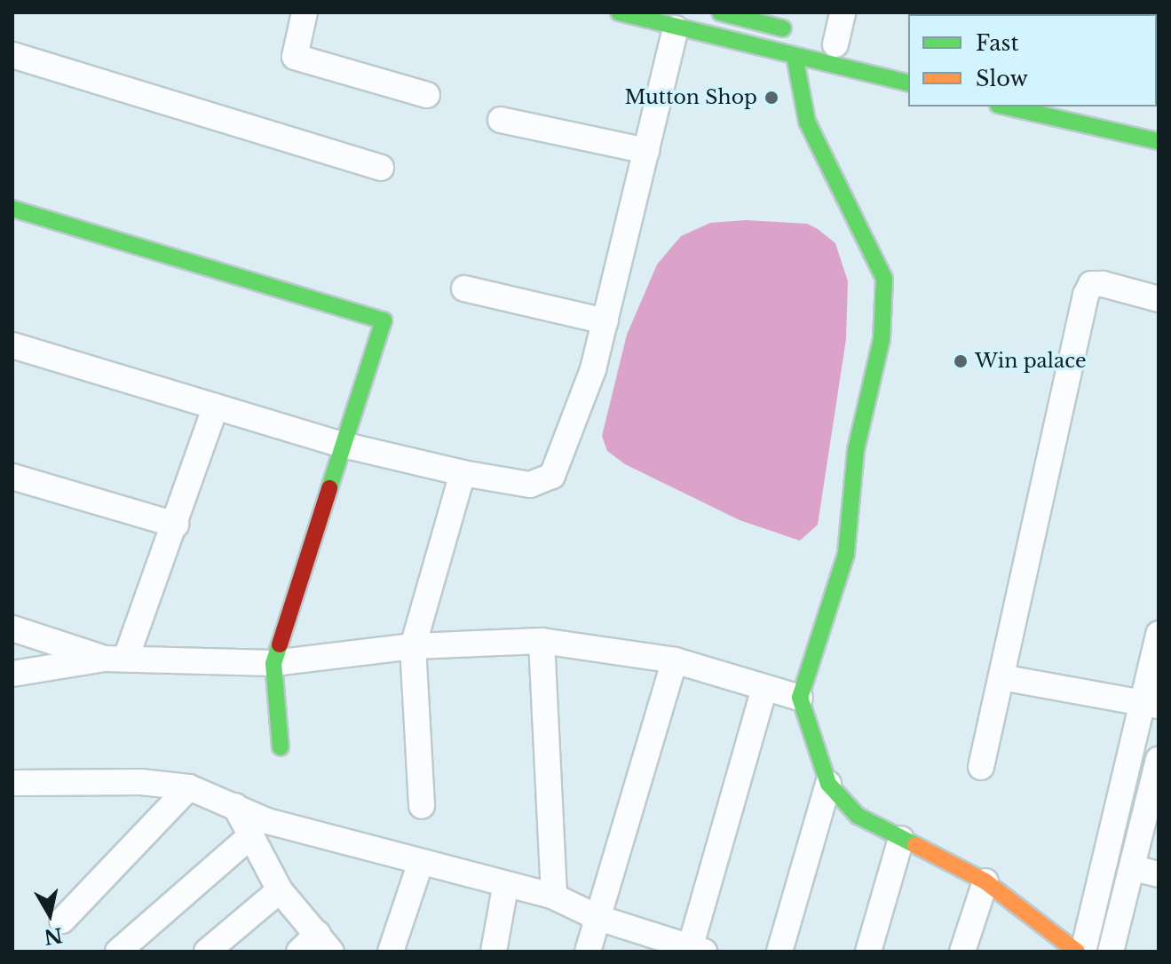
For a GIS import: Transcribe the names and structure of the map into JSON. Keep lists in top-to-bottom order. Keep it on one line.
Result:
{"places":["Mutton Shop","Win palace"],"legend":["Fast","Slow"],"north":"bottom"}
